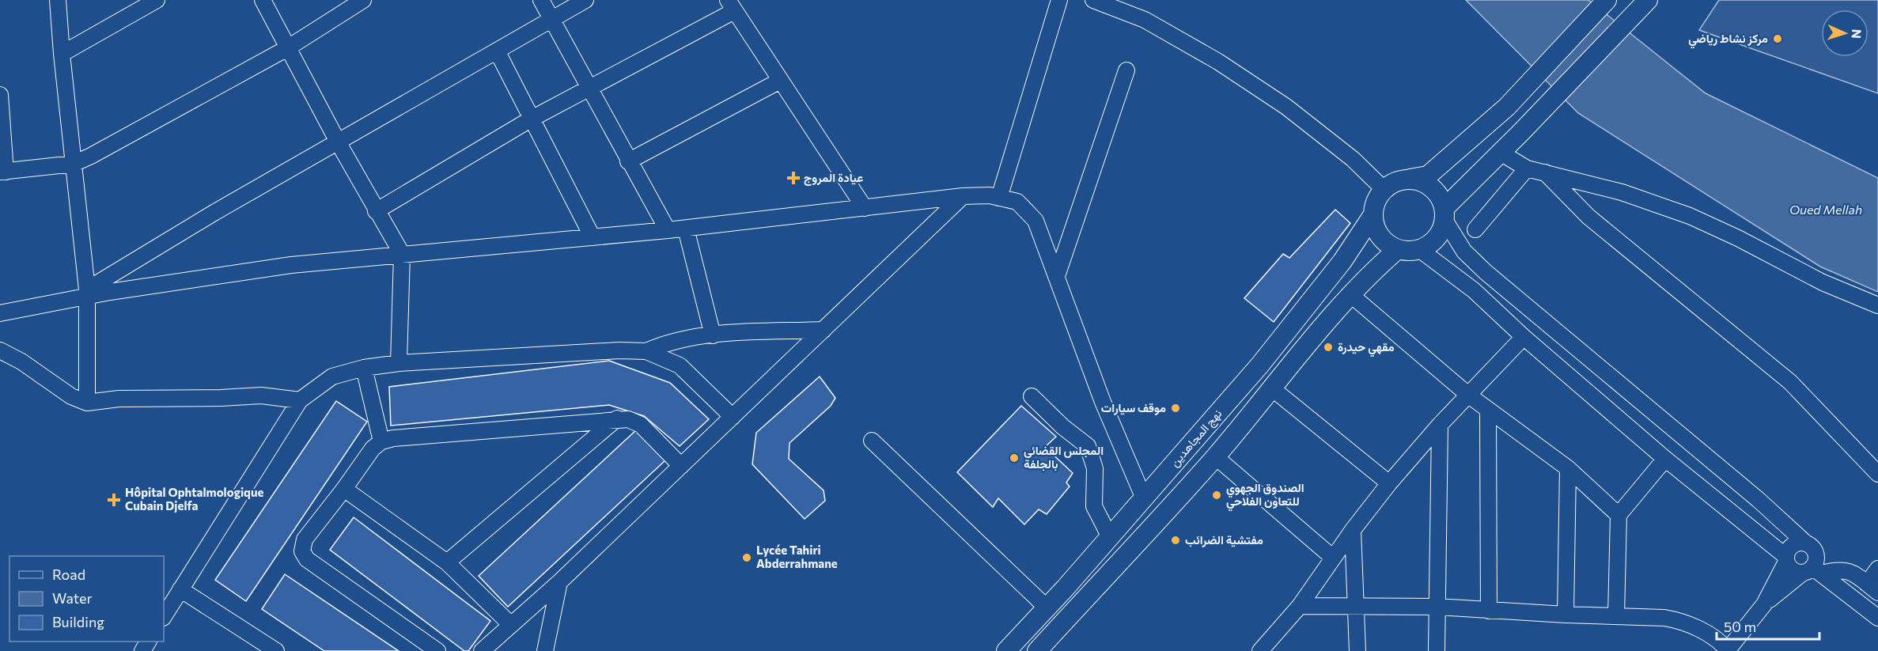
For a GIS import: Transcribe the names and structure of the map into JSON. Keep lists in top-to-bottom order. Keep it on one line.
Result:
{"streets":{"main road":["نهج المجاهدين"]},"water":["Oued Mellah"],"places":{"other":["مركز نشاط رياضي","مقهي حيدرة","موقف سيارات","المجلس القضائي بالجلفة","الصندوق الجهوي للتعاون الفلاحي","مفتشية الضرائب","Lycée Tahiri Abderrahmane"],"health":["عيادة المروج","Hôpital Ophtalmologique Cubain Djelfa"]},"legend":["Road","Water","Building"],"scale_bar":"50 m","north":"right"}
